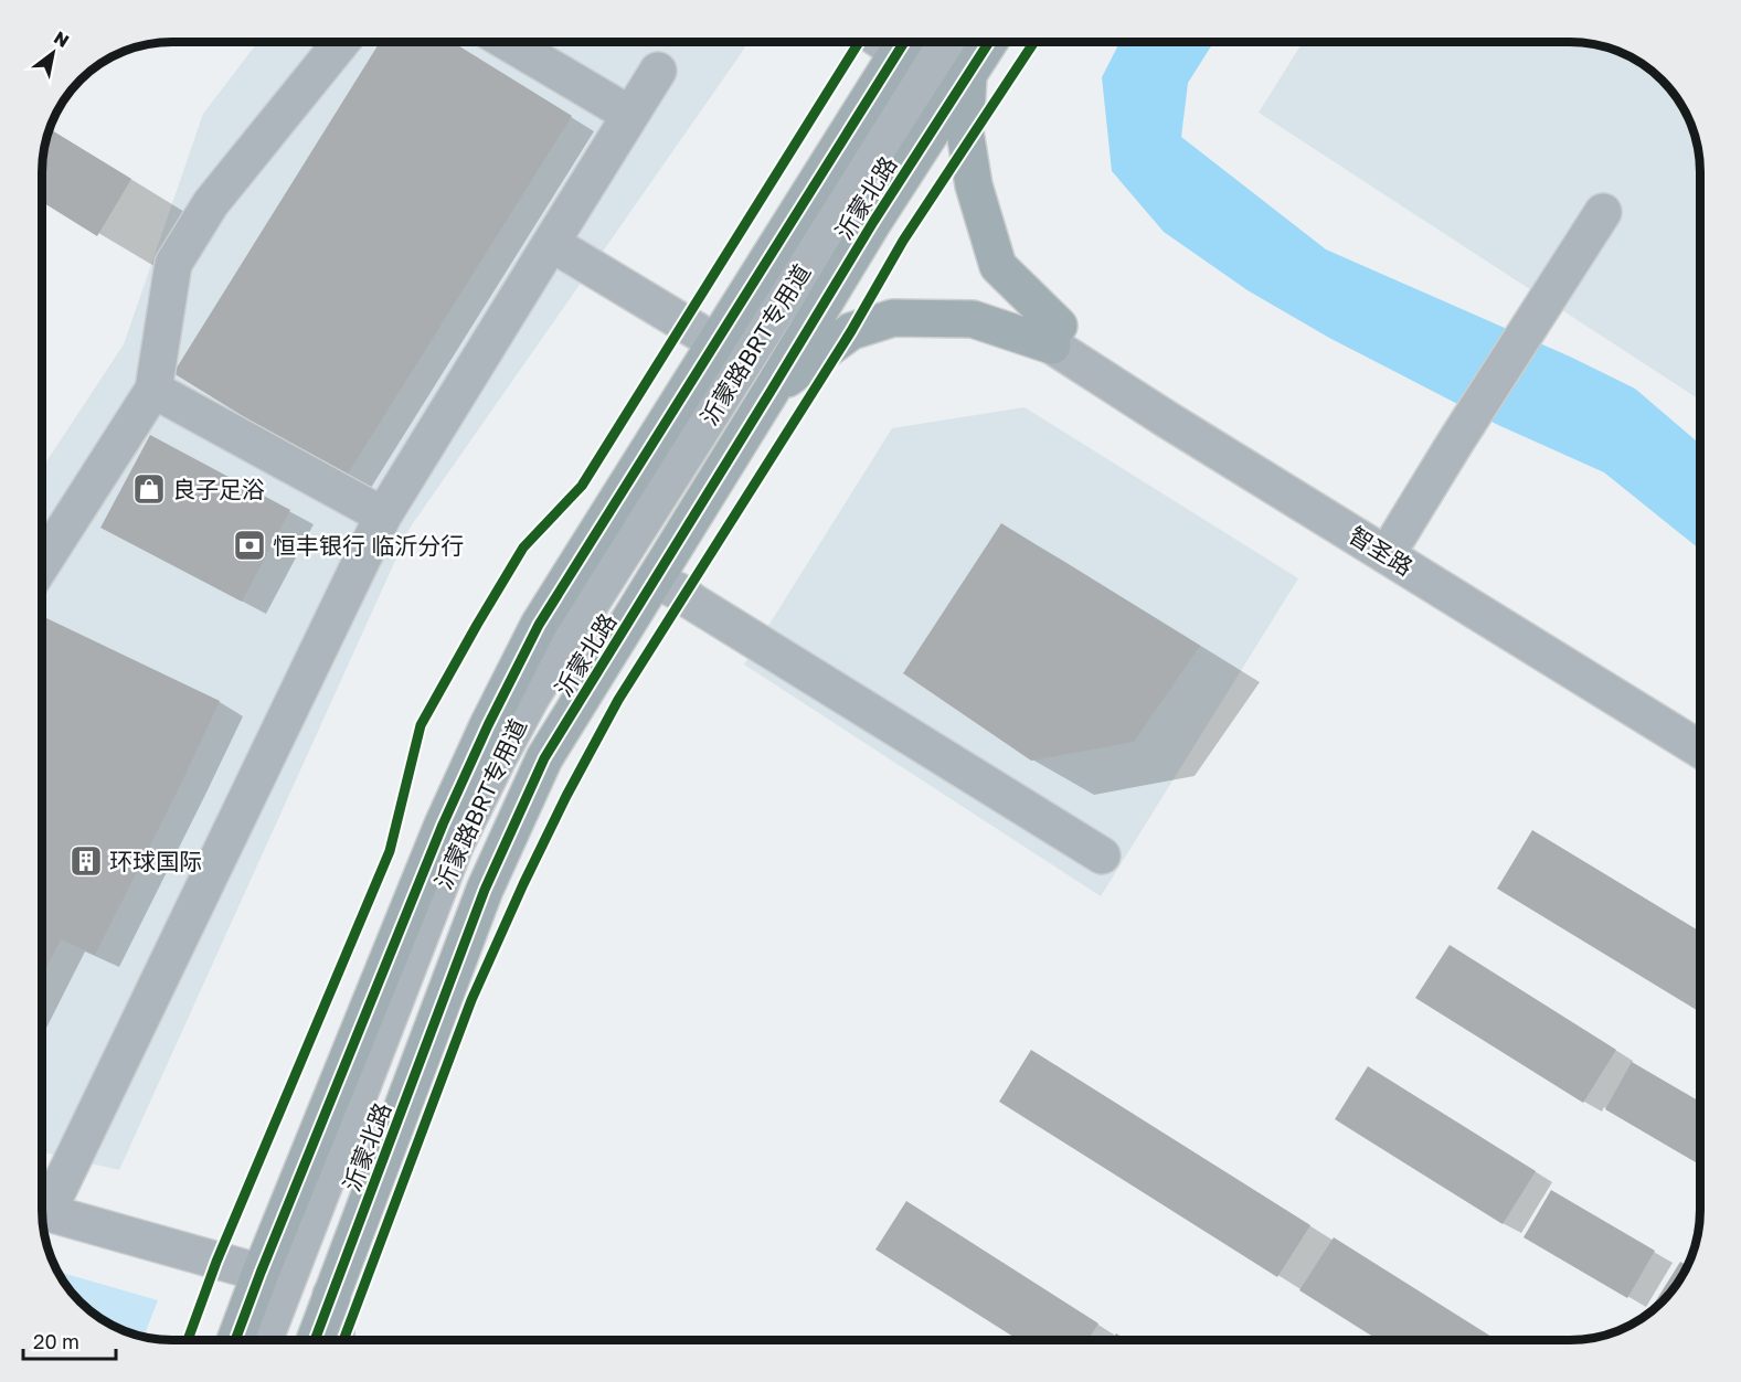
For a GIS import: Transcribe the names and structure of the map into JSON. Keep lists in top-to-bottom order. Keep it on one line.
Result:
{"streets":{"main road":["沂蒙北路"],"street":["沂蒙路BRT专用道","智圣路"]},"places":{"shop":["良子足浴"],"bank":["恒丰银行 临沂分行"],"building":["环球国际"]},"scale_bar":"20 m","north":"top right"}
